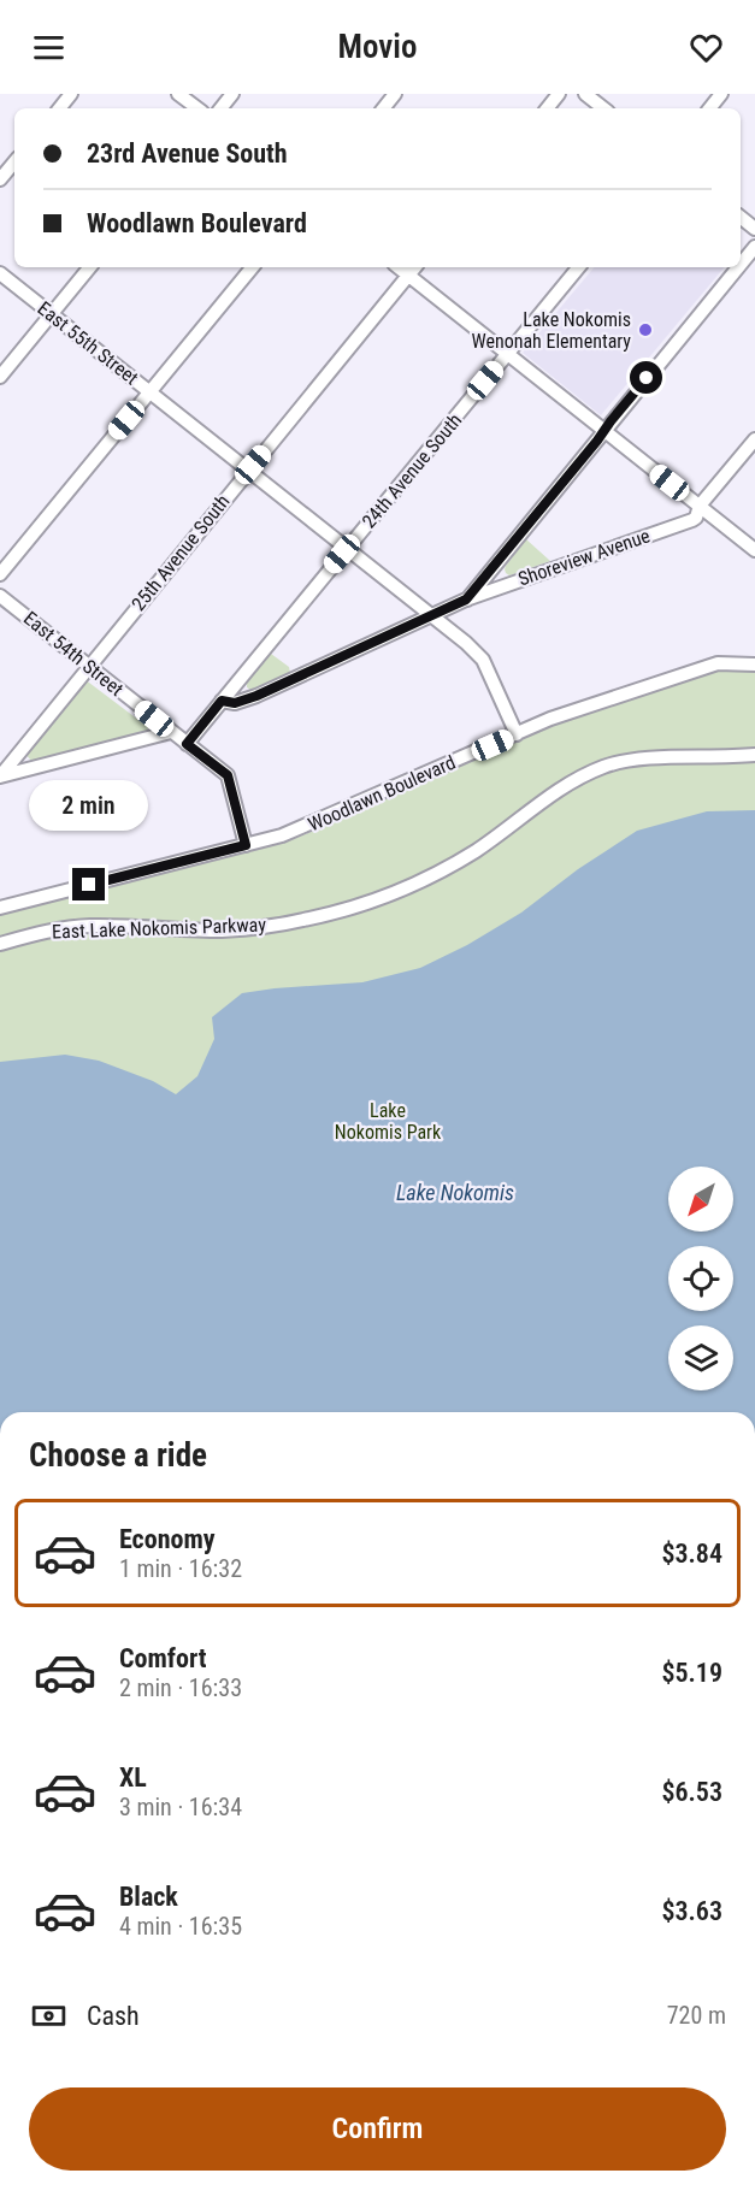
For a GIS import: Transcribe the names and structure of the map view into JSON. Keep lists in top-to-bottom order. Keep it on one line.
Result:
{"streets":{"street":["East 55th Street","24th Avenue South","25th Avenue South","Shoreview Avenue","East 54th Street","Woodlawn Boulevard","East Lake Nokomis Parkway"]},"crossings":[["East 55th Street","24th Avenue South"],["East 55th Street","25th Avenue South"],["East 55th Street","Shoreview Avenue"],["East 55th Street","Woodlawn Boulevard"],["24th Avenue South","Shoreview Avenue"],["24th Avenue South","East 54th Street"],["25th Avenue South","East 54th Street"],["East 54th Street","Woodlawn Boulevard"]],"water":["Lake Nokomis"],"parks":["Lake Nokomis Park"],"places":["Lake Nokomis Wenonah Elementary"],"north":"bottom left","page":{"header":"Movio","banner":["23rd Avenue South","Woodlawn Boulevard"],"bubble":"2 min","heading":"Choose a ride","list":[{"name":"Economy","note":"1 min · 16:32","value":"$3.84"},{"name":"Comfort","note":"2 min · 16:33","value":"$5.19"},{"name":"XL","note":"3 min · 16:34","value":"$6.53"},{"name":"Black","note":"4 min · 16:35","value":"$3.63"}],"pay":["Cash","720 m"],"buttons":"Confirm"}}
